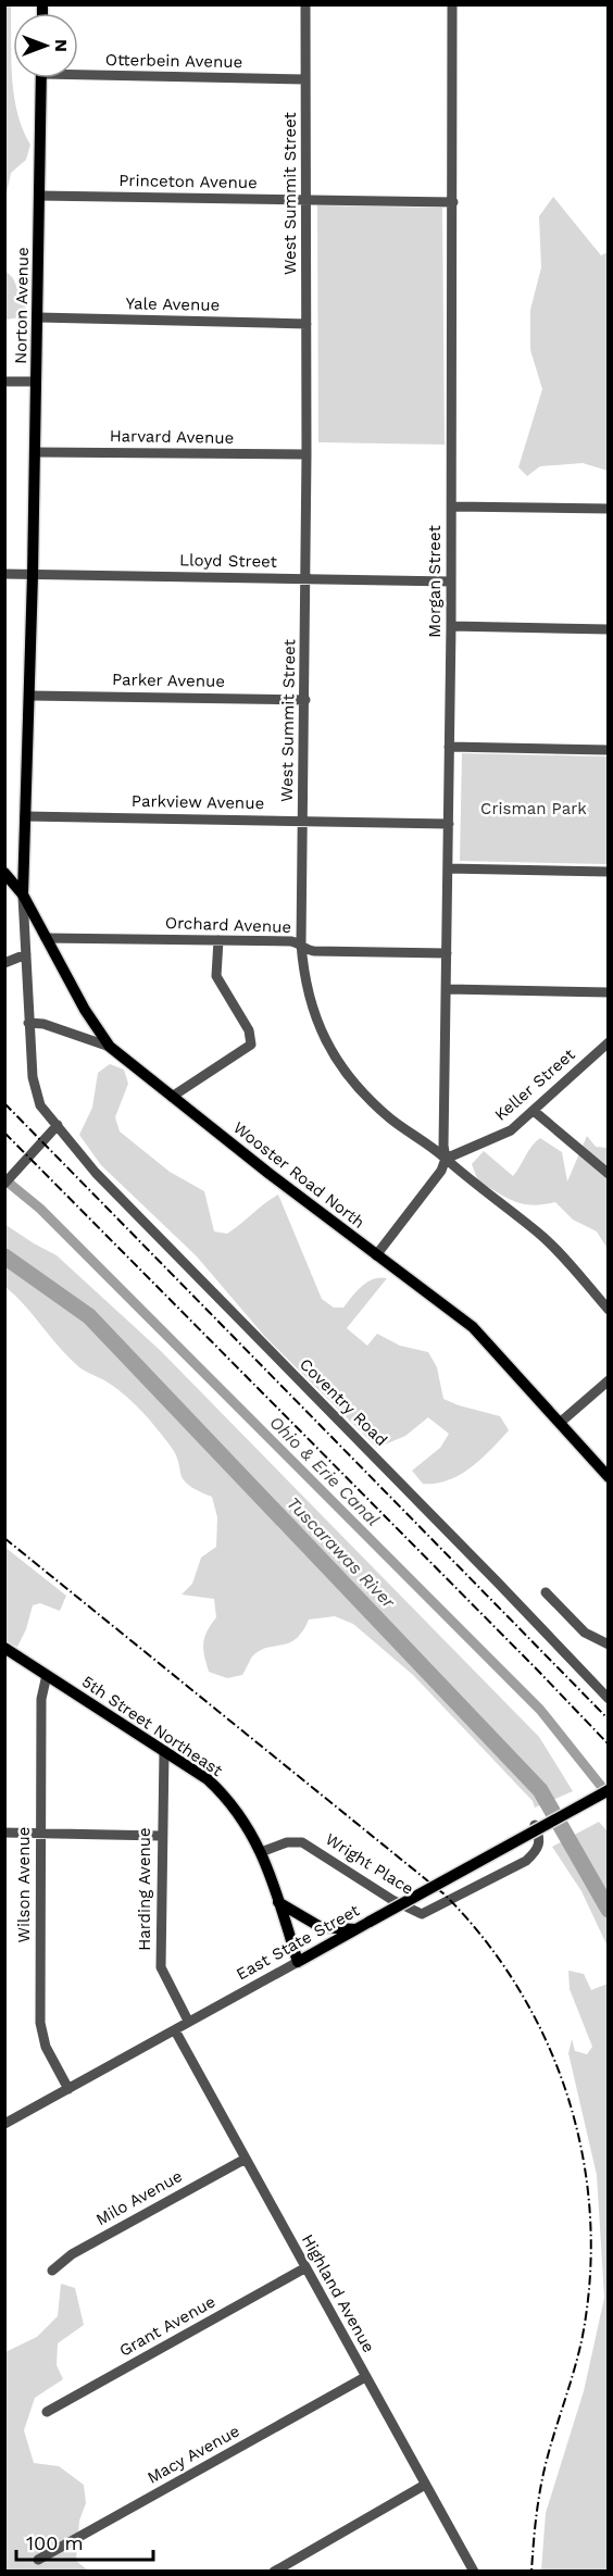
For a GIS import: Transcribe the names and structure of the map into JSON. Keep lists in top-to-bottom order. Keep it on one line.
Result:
{"streets":{"main road":["Norton Avenue","Wooster Road North","5th Street Northeast","East State Street"],"street":["Otterbein Avenue","Princeton Avenue","West Summit Street","Yale Avenue","Harvard Avenue","Lloyd Street","Morgan Street","Parker Avenue","Parkview Avenue","Orchard Avenue","Keller Street","Coventry Road","Wright Place","Wilson Avenue","Harding Avenue","Milo Avenue","Highland Avenue","Grant Avenue","Macy Avenue"]},"crossings":[["Otterbein Avenue","West Summit Street"],["Princeton Avenue","West Summit Street"],["Princeton Avenue","Norton Avenue"],["Princeton Avenue","Morgan Street"],["West Summit Street","Yale Avenue"],["West Summit Street","Harvard Avenue"],["West Summit Street","Lloyd Street"],["West Summit Street","Morgan Street"],["West Summit Street","Parker Avenue"],["West Summit Street","Parkview Avenue"],["West Summit Street","Orchard Avenue"],["West Summit Street","Keller Street"],["Yale Avenue","Norton Avenue"],["Norton Avenue","Harvard Avenue"],["Norton Avenue","Lloyd Street"],["Norton Avenue","Parker Avenue"],["Norton Avenue","Parkview Avenue"],["Norton Avenue","Wooster Road North"],["Norton Avenue","Coventry Road"],["Lloyd Street","Morgan Street"],["Morgan Street","Parkview Avenue"],["Morgan Street","Orchard Avenue"],["Morgan Street","Keller Street"],["Orchard Avenue","Wooster Road North"],["5th Street Northeast","Wright Place"],["5th Street Northeast","Wilson Avenue"],["5th Street Northeast","Harding Avenue"],["5th Street Northeast","East State Street"],["Wilson Avenue","East State Street"],["Harding Avenue","East State Street"],["East State Street","Highland Avenue"],["Milo Avenue","Highland Avenue"],["Highland Avenue","Grant Avenue"],["Highland Avenue","Macy Avenue"]],"water":["Ohio & Erie Canal","Tuscarawas River"],"parks":["Crisman Park"],"scale_bar":"100 m","north":"right"}
